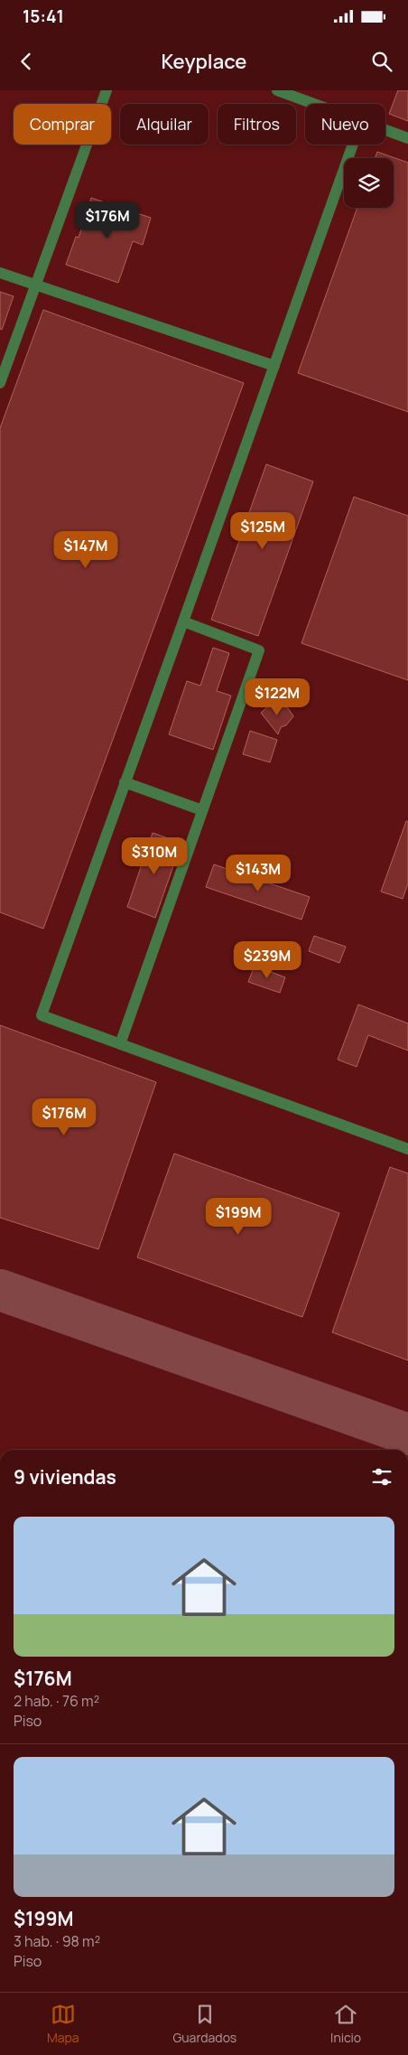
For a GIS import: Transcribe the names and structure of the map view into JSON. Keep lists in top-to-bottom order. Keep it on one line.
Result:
{"page":{"status":"15:41","header":"Keyplace","chip":["Comprar","Alquilar","Filtros","Nuevo"],"price":["$176M","$125M","$147M","$122M","$310M","$143M","$239M","$176M","$199M"],"heading":"9 viviendas","list":[{"name":"$176M","note":"2 hab. · 76 m² · Piso"},{"name":"$199M","note":"3 hab. · 98 m² · Piso"}],"tabs":["Mapa","Guardados","Inicio"]}}
